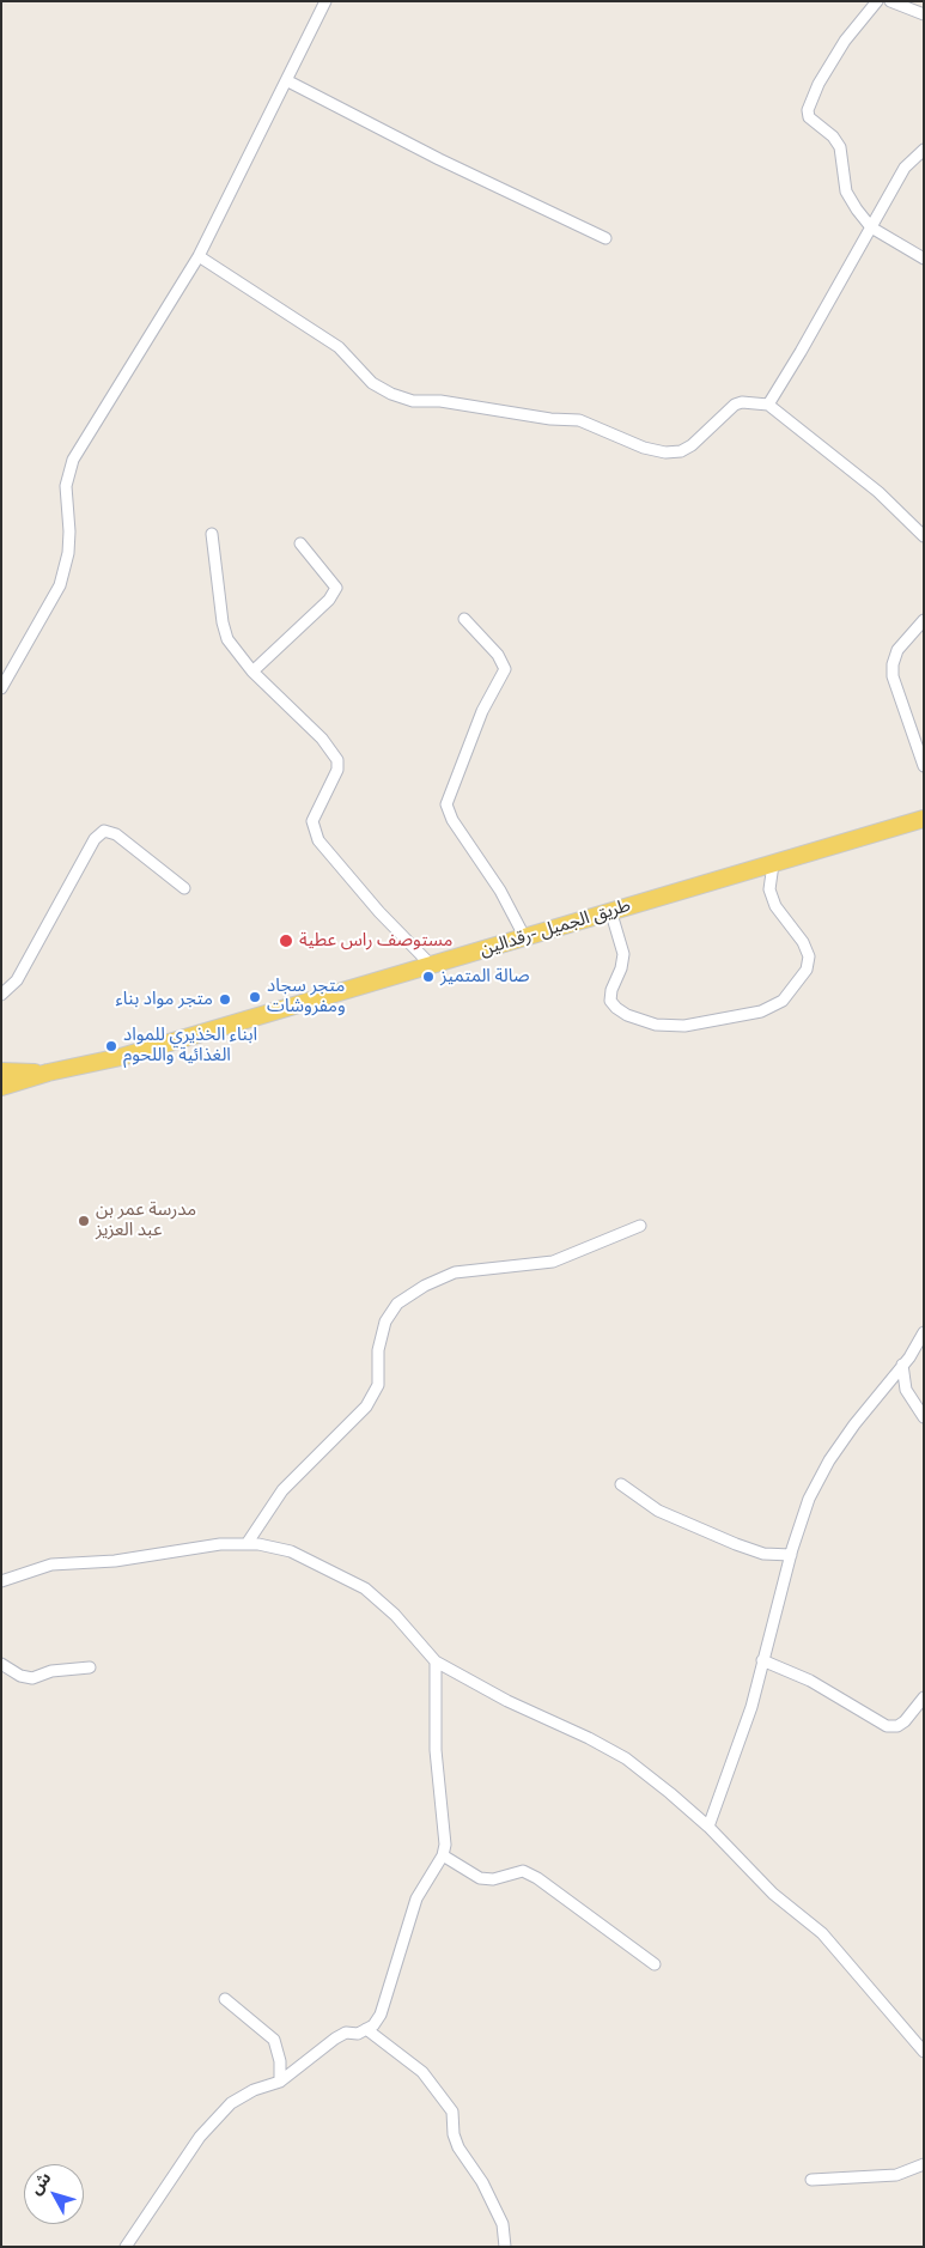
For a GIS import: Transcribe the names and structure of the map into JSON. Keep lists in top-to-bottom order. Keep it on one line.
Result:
{"streets":{"main road":["طريق الجميل -رقدالين"]},"places":["مستوصف راس عطية","صالة المتميز","متجر سجاد ومفروشات","متجر مواد بناء","ابناء الخذيري للمواد الغذائية واللحوم","مدرسة عمر بن عبد العزيز"],"north":"top left"}
